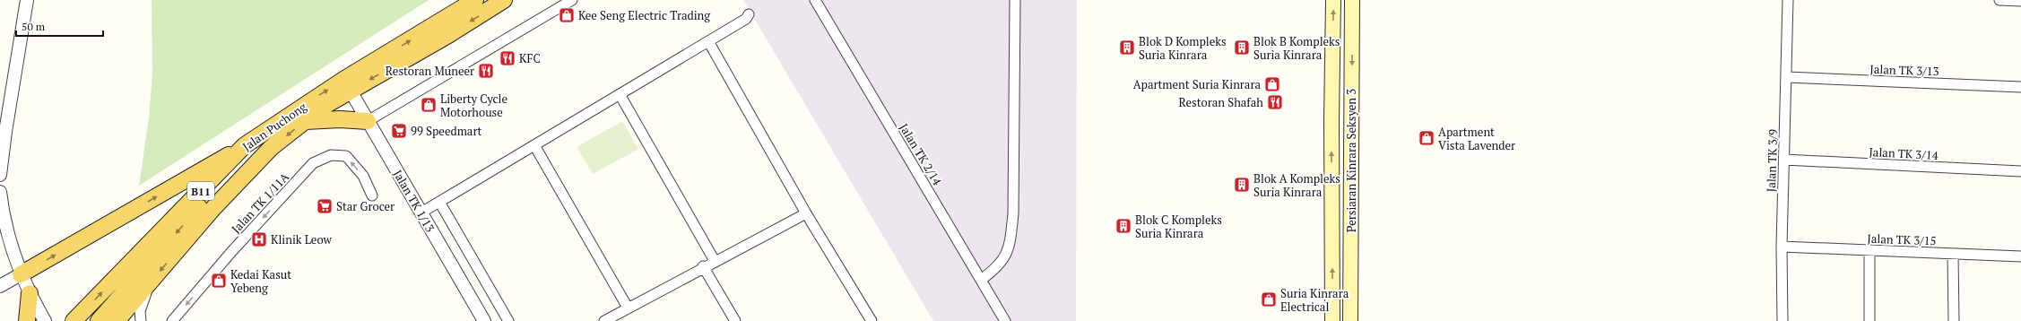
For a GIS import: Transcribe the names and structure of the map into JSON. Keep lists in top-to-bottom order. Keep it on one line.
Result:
{"streets":{"main road":["Jalan Puchong","Persiaran Kinrara Seksyen 3","B11"],"street":["Jalan TK 3/13","Jalan TK 3/14","Jalan TK 2/14","Jalan TK 3/9","Jalan TK 1/13","Jalan TK 1/11A","Jalan TK 3/15"]},"crossings":[["Jalan TK 3/13","Jalan TK 3/9"],["Jalan Puchong","Jalan TK 1/13"],["Jalan TK 3/14","Jalan TK 3/9"],["Jalan TK 3/9","Jalan TK 3/15"]],"one_way":["Jalan TK 1/11A"],"places":{"shop":["Kee Seng Electric Trading","Apartment Suria Kinrara","Liberty Cycle Motorhouse","Apartment Vista Lavender","Kedai Kasut Yebeng","Suria Kinrara Electrical"],"building":["Blok D Kompleks Suria Kinrara","Blok B Kompleks Suria Kinrara","Blok A Kompleks Suria Kinrara","Blok C Kompleks Suria Kinrara"],"restaurant":["KFC","Restoran Muneer","Restoran Shafah"],"supermarket":["99 Speedmart","Star Grocer"],"hospital":["Klinik Leow"]},"scale_bar":"50 m"}
